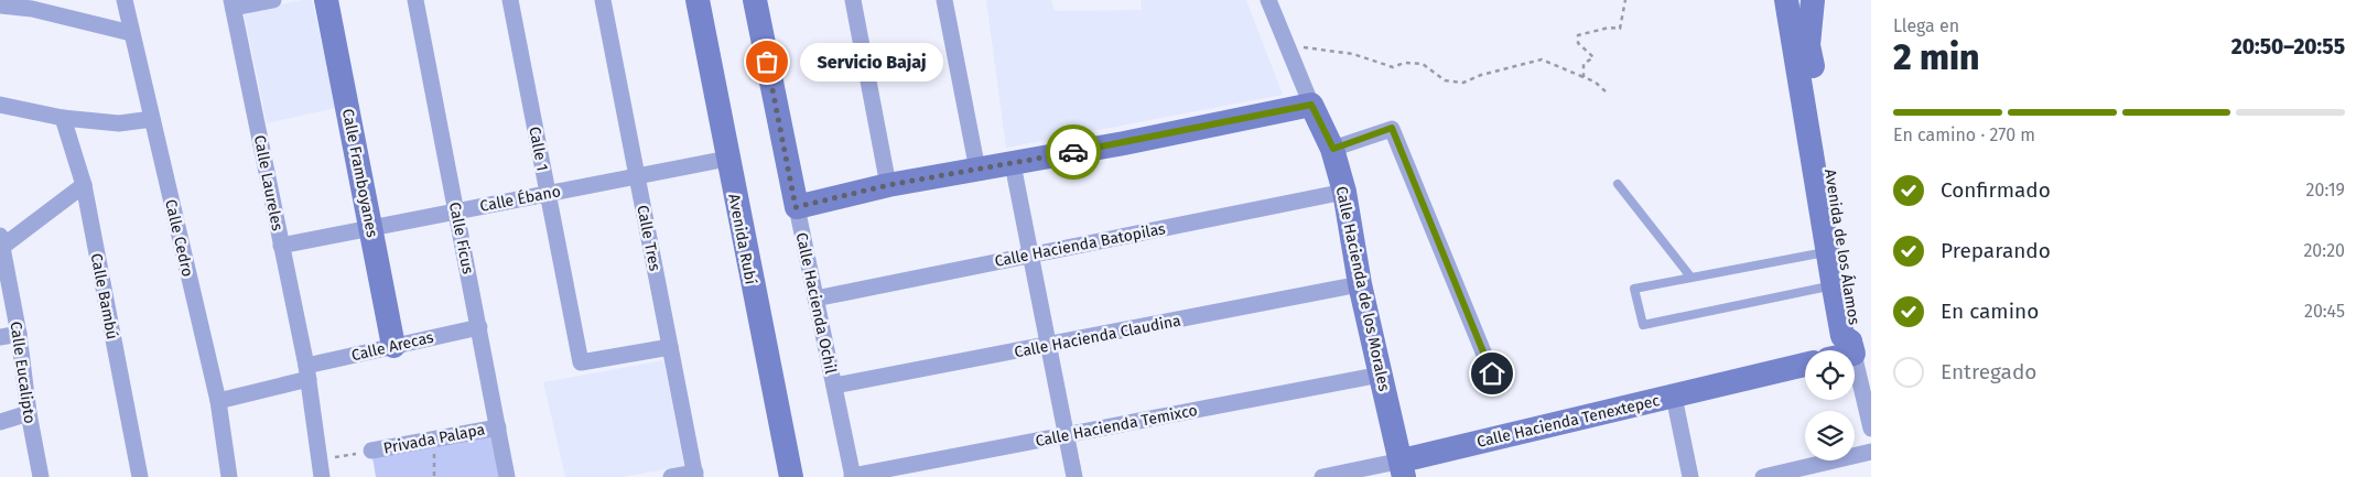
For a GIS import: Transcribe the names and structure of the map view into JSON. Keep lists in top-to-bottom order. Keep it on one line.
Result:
{"streets":{"street":["Calle 1","Calle Framboyanes","Calle Laureles","Calle Ébano","Calle Cedro","Calle Ficus","Calle Tres","Avenida Rubí","Calle Hacienda Batopilas","Avenida de los Álamos","Calle Hacienda de los Morales","Calle Bambú","Calle Hacienda Ochil","Calle Hacienda Claudina","Calle Arecas","Calle Eucalipto","Calle Hacienda Tenextepec","Calle Hacienda Temixco","Privada Palapa"]},"crossings":[["Calle 1","Calle Ébano"],["Calle 1","Calle Tres"],["Calle Framboyanes","Calle Ébano"],["Calle Framboyanes","Calle Arecas"],["Calle Laureles","Calle Ébano"],["Calle Laureles","Calle Arecas"],["Calle Ébano","Calle Ficus"],["Calle Ébano","Calle Tres"],["Calle Ébano","Avenida Rubí"],["Calle Cedro","Calle Arecas"],["Calle Ficus","Calle Arecas"],["Calle Ficus","Privada Palapa"],["Calle Hacienda Batopilas","Calle Hacienda de los Morales"],["Calle Hacienda Batopilas","Calle Hacienda Ochil"],["Calle Hacienda de los Morales","Calle Hacienda Claudina"],["Calle Hacienda de los Morales","Calle Hacienda Tenextepec"],["Calle Hacienda de los Morales","Calle Hacienda Temixco"],["Calle Hacienda Ochil","Calle Hacienda Claudina"],["Calle Hacienda Ochil","Calle Hacienda Temixco"]],"places":["Servicio Bajaj"],"page":{"heading":["2 min","Llega en","20:50–20:55"],"bubble":"Servicio Bajaj","bar":"En camino · 270 m","list":[["Confirmado","20:19"],["Preparando","20:20"],["En camino","20:45"],"Entregado"]}}
